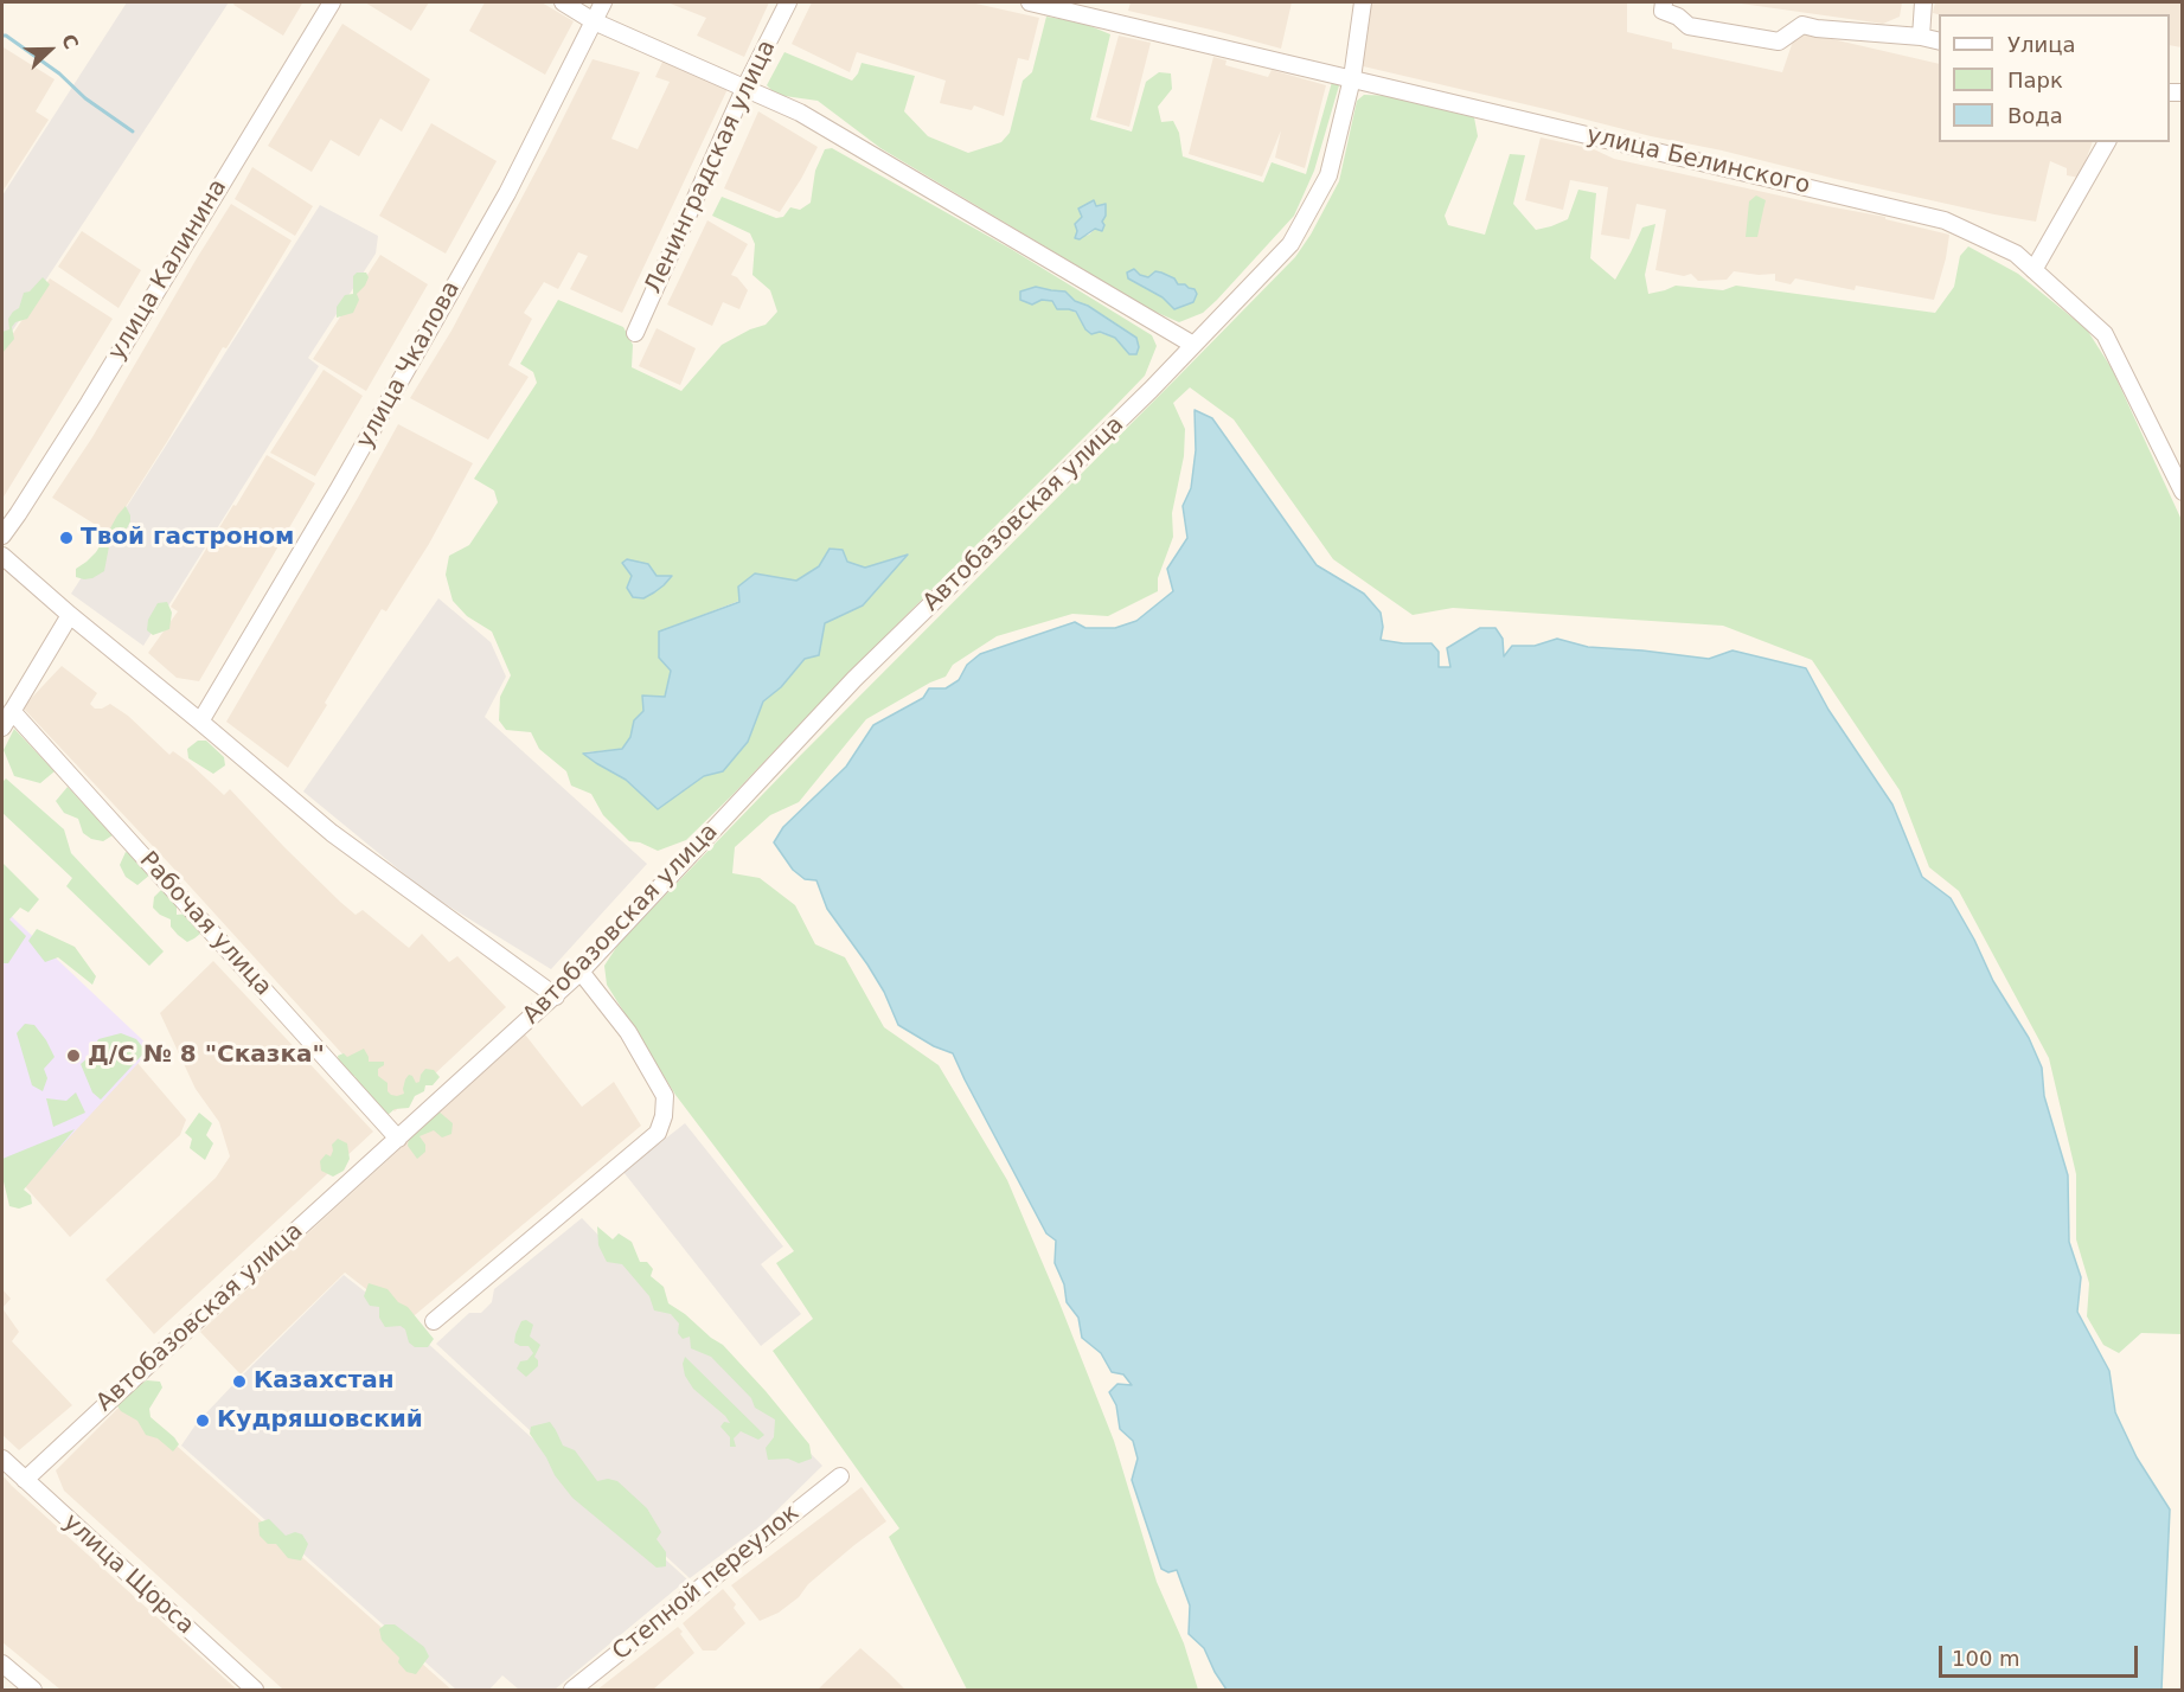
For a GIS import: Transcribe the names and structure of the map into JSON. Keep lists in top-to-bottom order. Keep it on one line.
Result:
{"streets":{"street":["улица Белинского","Ленинградская улица","улица Калинина","улица Чкалова","Автобазовская улица","Рабочая улица","улица Щорса","Степной переулок"]},"crossings":[["Автобазовская улица","Рабочая улица"],["Автобазовская улица","улица Щорса"]],"places":["Твой гастроном","Д/С № 8 \"Сказка\"","Казахстан","Кудряшовский"],"legend":["Улица","Парк","Вода"],"scale_bar":"100 m","north":"right"}
